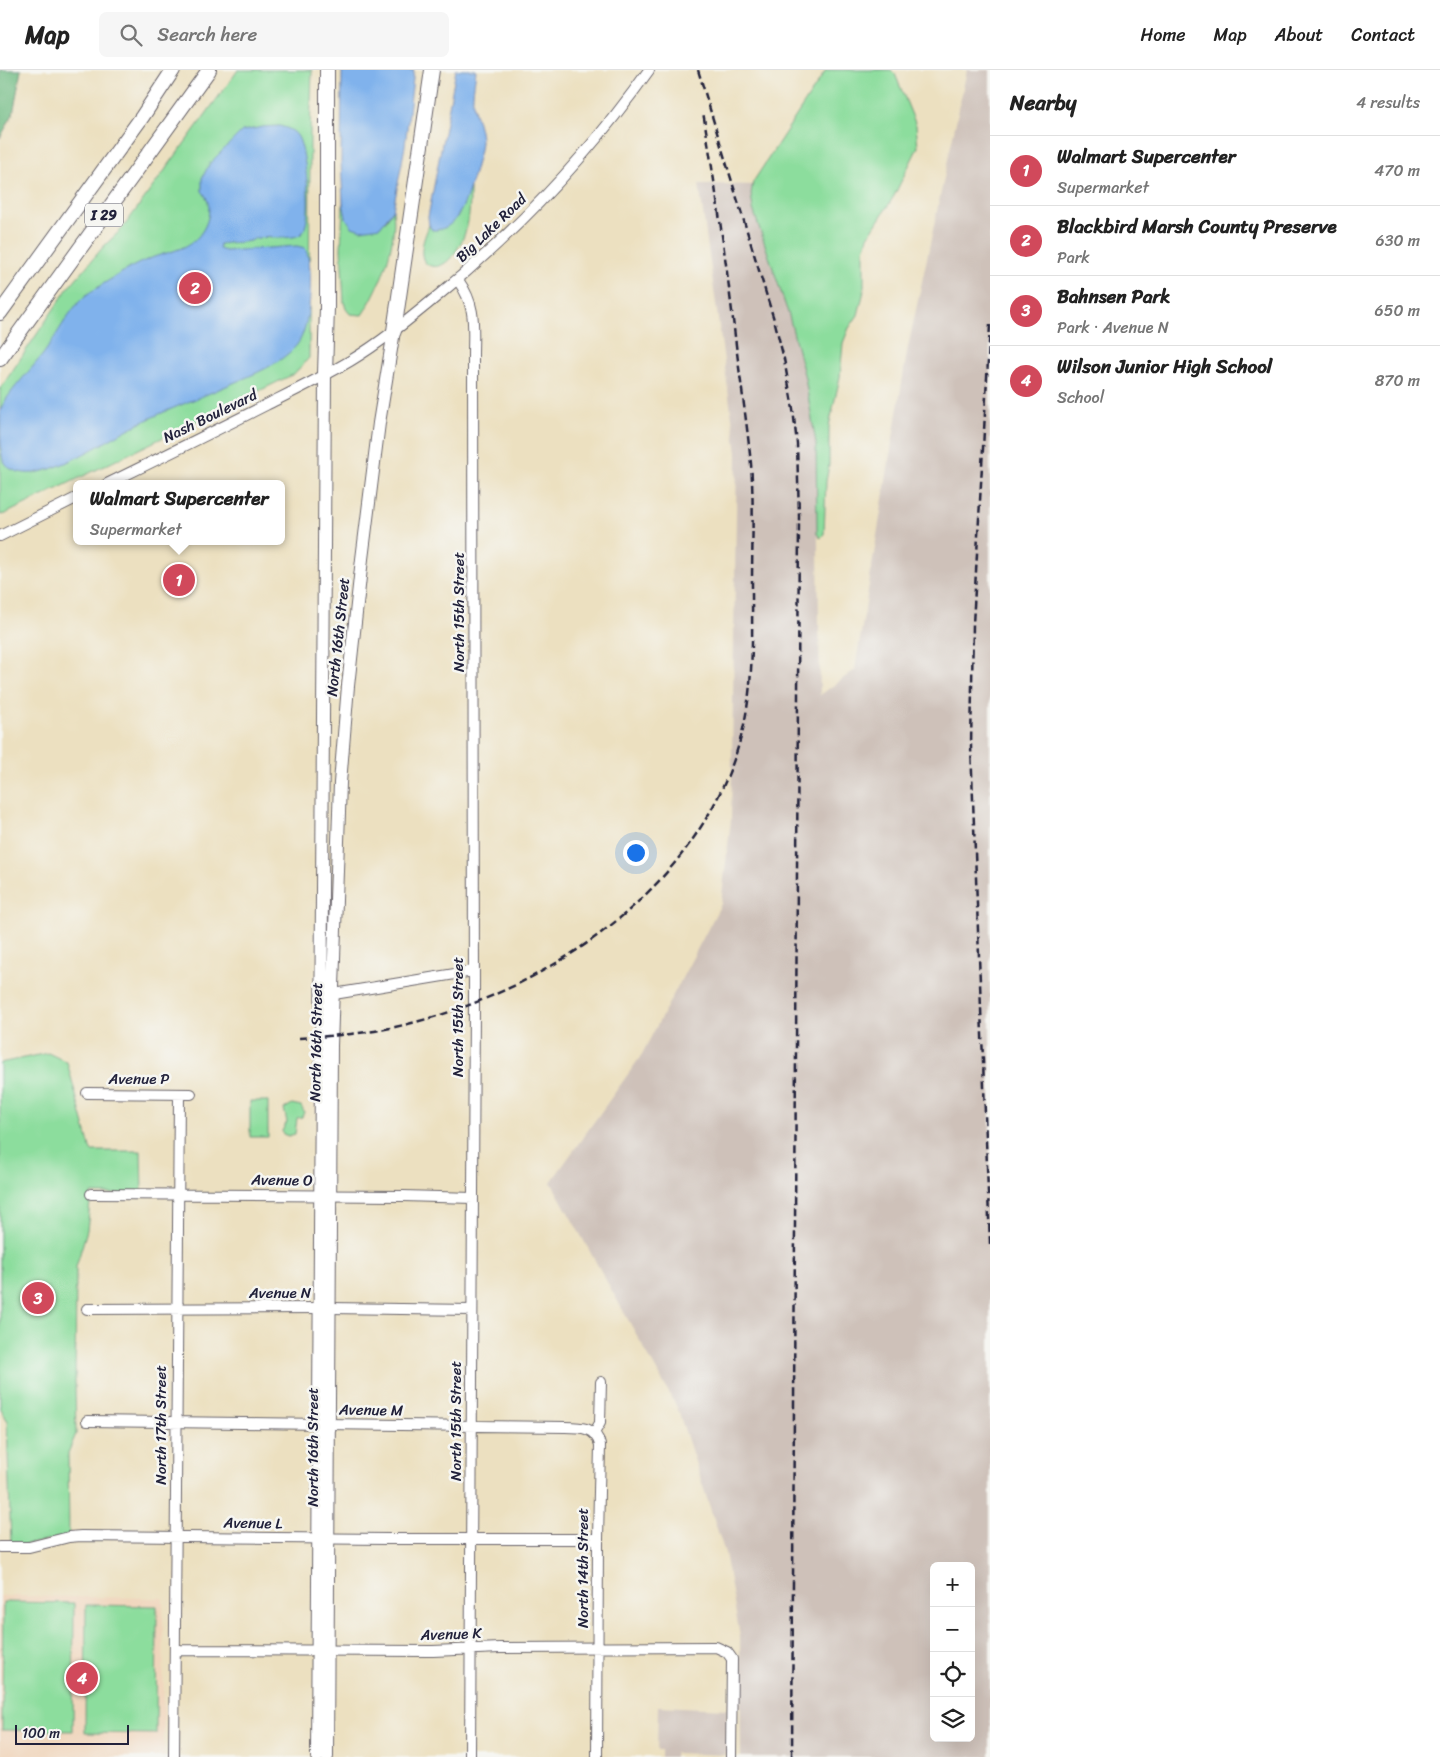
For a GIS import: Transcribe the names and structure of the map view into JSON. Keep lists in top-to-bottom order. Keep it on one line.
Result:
{"streets":{"highway":["I 29"],"main road":["North 16th Street"],"street":["Big Lake Road","Nash Boulevard","North 15th Street","Avenue P","Avenue O","Avenue N","Avenue M","North 17th Street","Avenue L","North 14th Street","Avenue K"]},"crossings":[["Big Lake Road","Nash Boulevard"],["Big Lake Road","North 15th Street"],["Big Lake Road","North 16th Street"],["Nash Boulevard","North 16th Street"],["North 15th Street","Avenue O"],["North 15th Street","Avenue N"],["North 15th Street","Avenue M"],["North 15th Street","Avenue L"],["North 15th Street","Avenue K"],["North 16th Street","Avenue O"],["North 16th Street","Avenue N"],["North 16th Street","Avenue M"],["North 16th Street","Avenue L"],["North 16th Street","Avenue K"],["Avenue P","North 17th Street"],["Avenue O","North 17th Street"],["Avenue N","North 17th Street"],["Avenue M","North 17th Street"],["Avenue M","North 14th Street"],["North 17th Street","Avenue L"],["North 17th Street","Avenue K"],["Avenue L","North 14th Street"],["North 14th Street","Avenue K"]],"scale_bar":"100 m","page":{"header":"Map","search":"Search here","nav":["Home","Map","About","Contact"],"heading":["Nearby","4 results"],"list":[{"mark":"1","name":"Walmart Supercenter","note":"Supermarket","value":"470 m"},{"mark":"2","name":"Blackbird Marsh County Preserve","note":"Park","value":"630 m"},{"mark":"3","name":"Bahnsen Park","note":"Park · Avenue N","value":"650 m"},{"mark":"4","name":"Wilson Junior High School","note":"School","value":"870 m"}],"pins":["2","1","3","4"],"popup":["Walmart Supercenter","Supermarket"],"map_buttons":["+","−"],"scale":"100 m"}}
